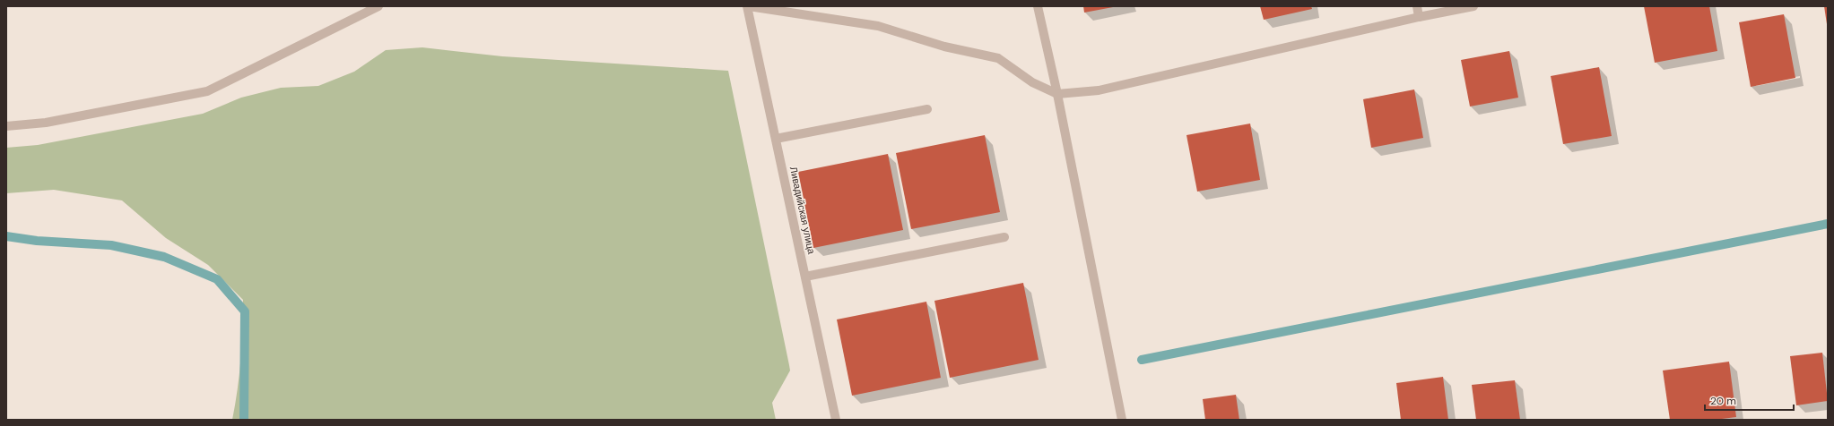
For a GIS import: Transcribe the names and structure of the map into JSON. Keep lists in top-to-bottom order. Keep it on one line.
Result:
{"streets":{"street":["Ливадийская улица"]},"scale_bar":"20 m"}
